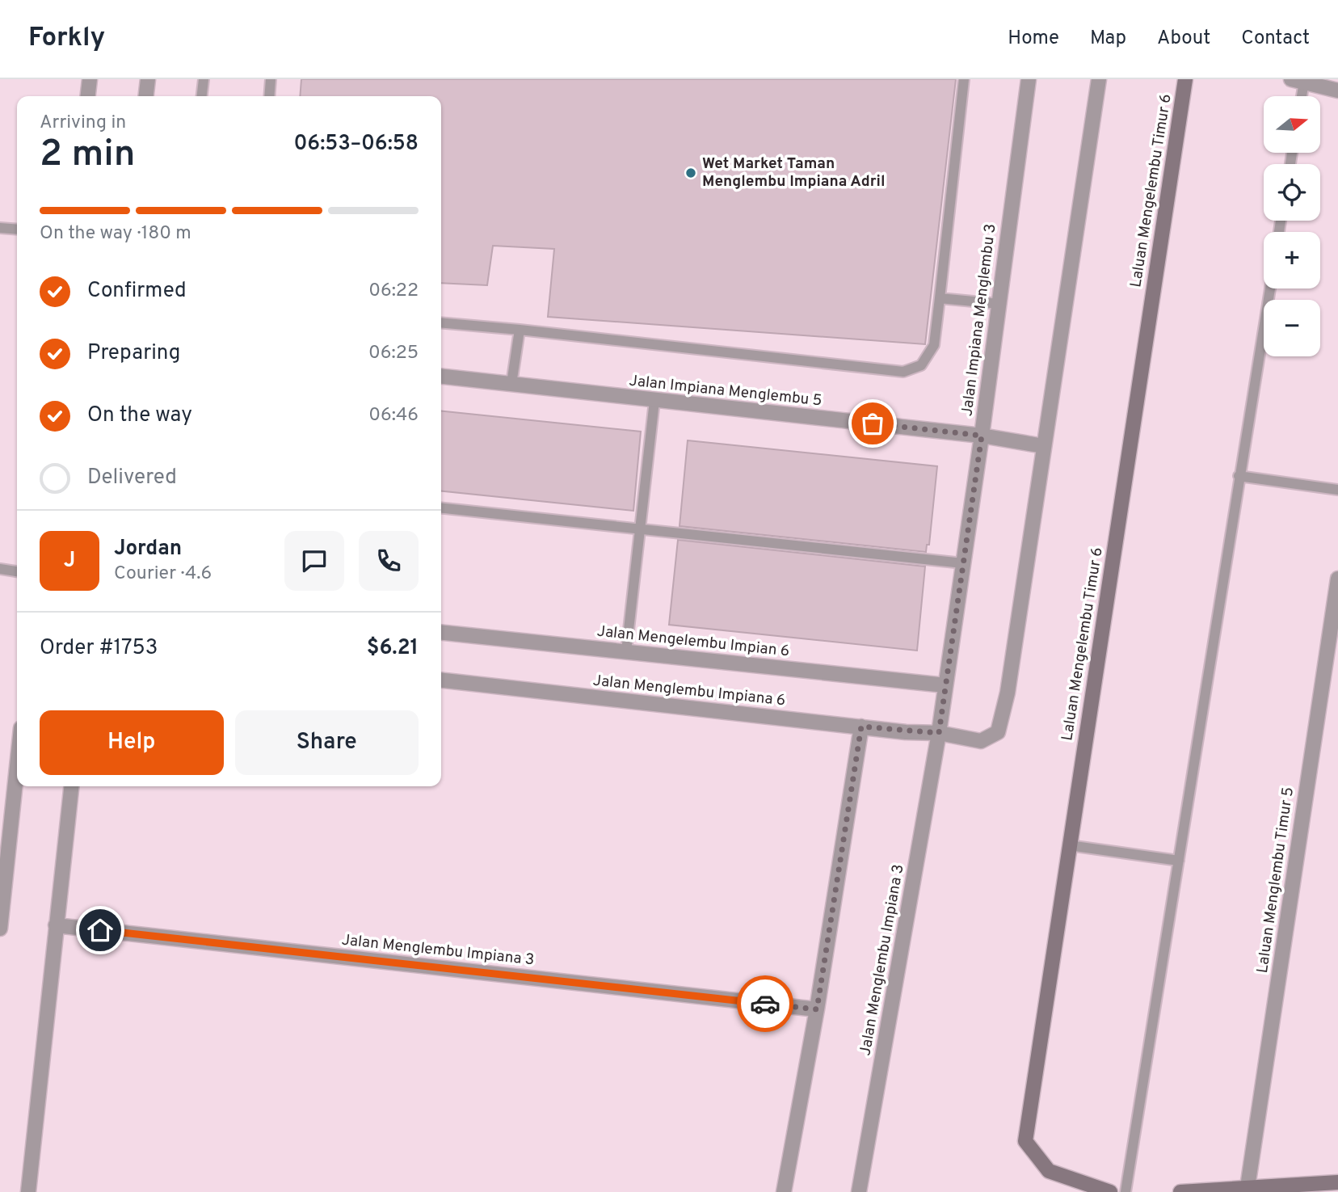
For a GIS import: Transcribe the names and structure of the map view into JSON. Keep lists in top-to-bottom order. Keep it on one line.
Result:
{"streets":{"street":["Laluan Mengelembu Timur 6","Jalan Impiana Menglembu 3","Jalan Impiana Menglembu 5","Jalan Mengelembu Impian 6","Jalan Menglembu Impiana 6","Laluan Menglembu Timur 5","Jalan Menglembu Impiana 3"]},"crossings":[["Jalan Impiana Menglembu 3","Jalan Impiana Menglembu 5"],["Jalan Impiana Menglembu 3","Jalan Mengelembu Impian 6"],["Jalan Impiana Menglembu 3","Jalan Menglembu Impiana 6"],["Jalan Impiana Menglembu 3","Jalan Menglembu Impiana 3"],["Jalan Impiana Menglembu 5","Jalan Menglembu Impiana 6"],["Jalan Menglembu Impiana 6","Jalan Menglembu Impiana 3"]],"places":["Wet Market Taman Menglembu Impiana Adril"],"north":"right","page":{"header":"Forkly","nav":["Home","Map","About","Contact"],"map_buttons":["+","−"],"heading":["2 min","Arriving in","06:53–06:58"],"panel":["Jordan","Courier · 4.6","Order #1753","$6.21"],"bar":"On the way · 180 m","list":[["Confirmed","06:22"],["Preparing","06:25"],["On the way","06:46"],"Delivered"],"round":"J","buttons":["Help","Share"]}}
